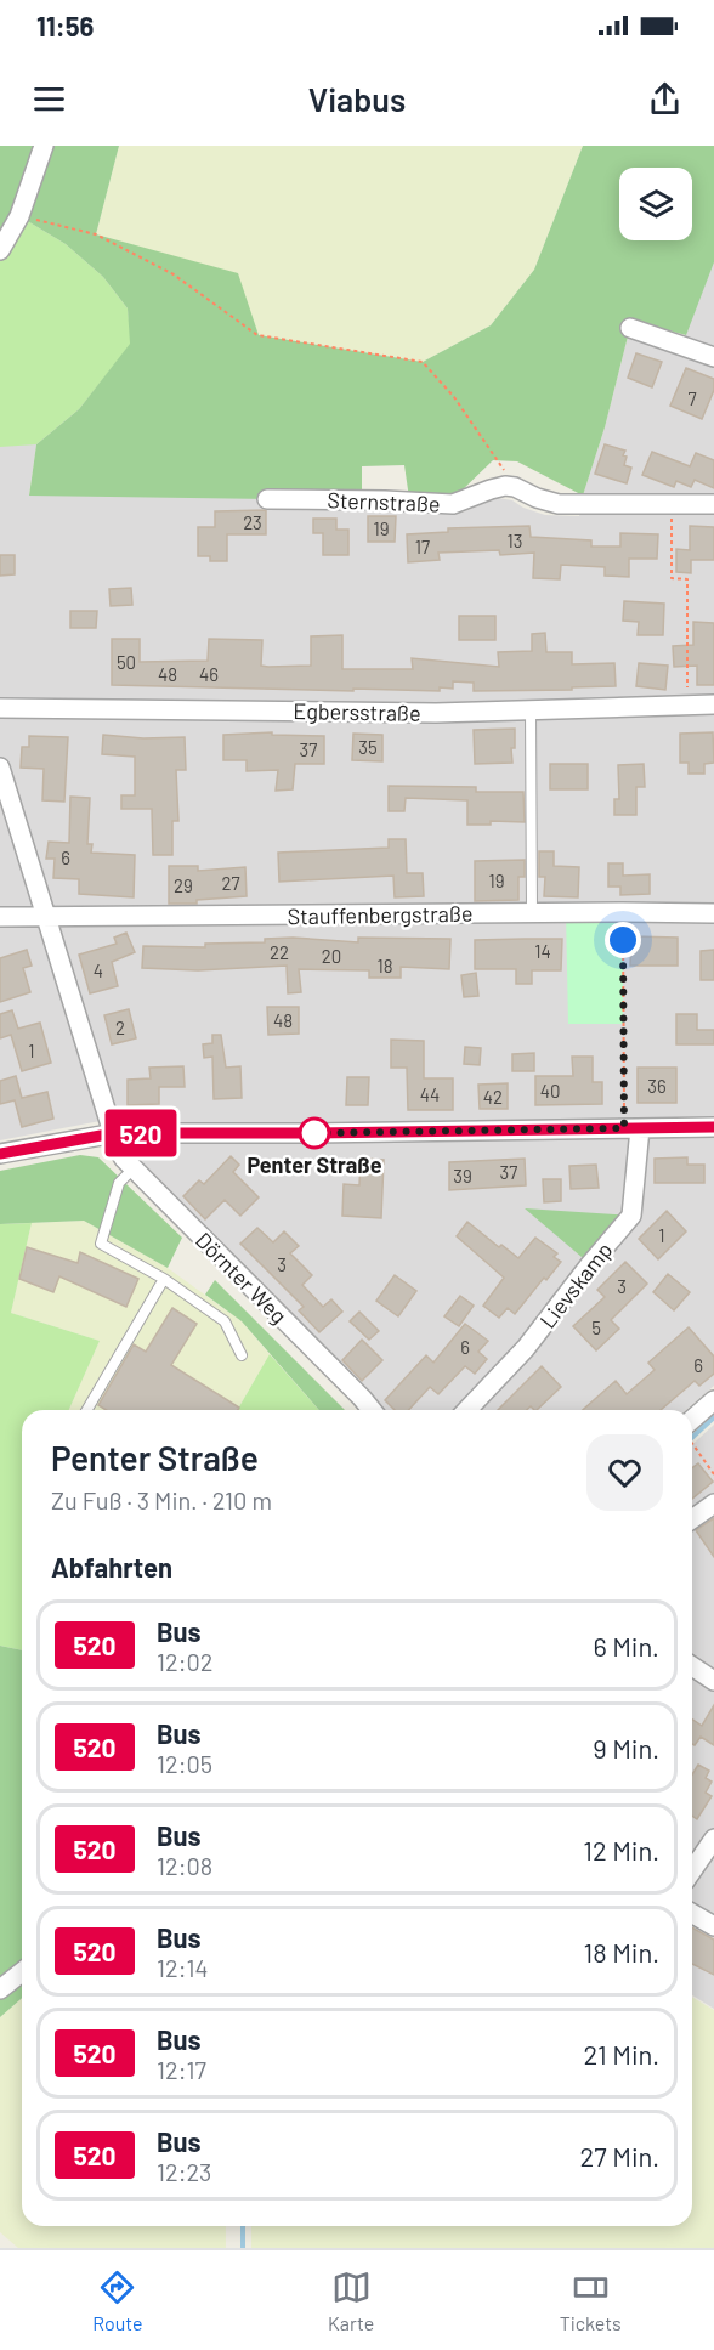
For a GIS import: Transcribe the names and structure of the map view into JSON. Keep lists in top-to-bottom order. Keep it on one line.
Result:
{"streets":{"street":["Sternstraße","Egbersstraße","Stauffenbergstraße","Dörnter Weg","Lievskamp"]},"places":["Penter Straße"],"lines":["bus line 520"],"house_numbers":["7","23","19","13","17","50","48","46","35","37","6","19","27","29","14","22","20","18","4","48","2","1","36","40","44","42","37","39","1","3","3","5","6","6"],"page":{"status":"11:56","header":"Viabus","on_map":"520","heading":[["Penter Straße","Zu Fuß · 3 Min. · 210 m"],"Abfahrten"],"list":[{"mark":"520","name":"Bus","note":"12:02","value":"6 Min."},{"mark":"520","name":"Bus","note":"12:05","value":"9 Min."},{"mark":"520","name":"Bus","note":"12:08","value":"12 Min."},{"mark":"520","name":"Bus","note":"12:14","value":"18 Min."},{"mark":"520","name":"Bus","note":"12:17","value":"21 Min."},{"mark":"520","name":"Bus","note":"12:23","value":"27 Min."}],"tabs":["Route","Karte","Tickets"]}}
